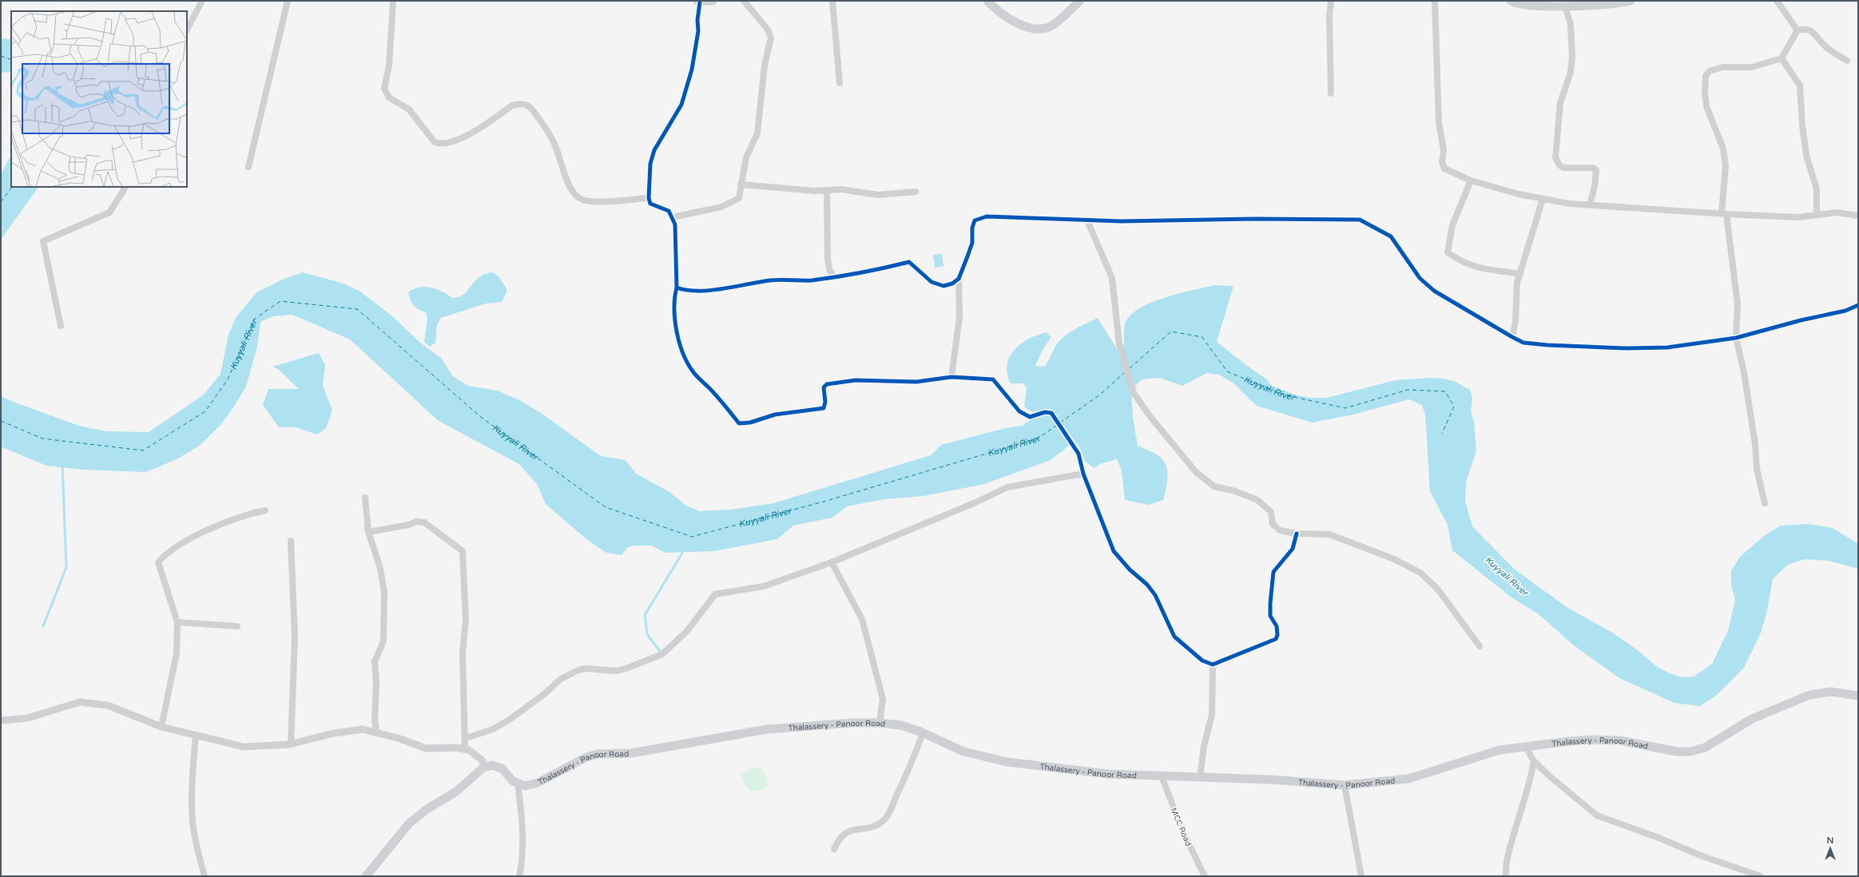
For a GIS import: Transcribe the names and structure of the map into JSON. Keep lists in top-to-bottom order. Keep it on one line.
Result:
{"streets":{"main road":["Thalassery - Panoor Road"],"street":["MCC Road"]},"crossings":[["Thalassery - Panoor Road","MCC Road"]],"water":["Kuyyali River"],"north":"top"}
